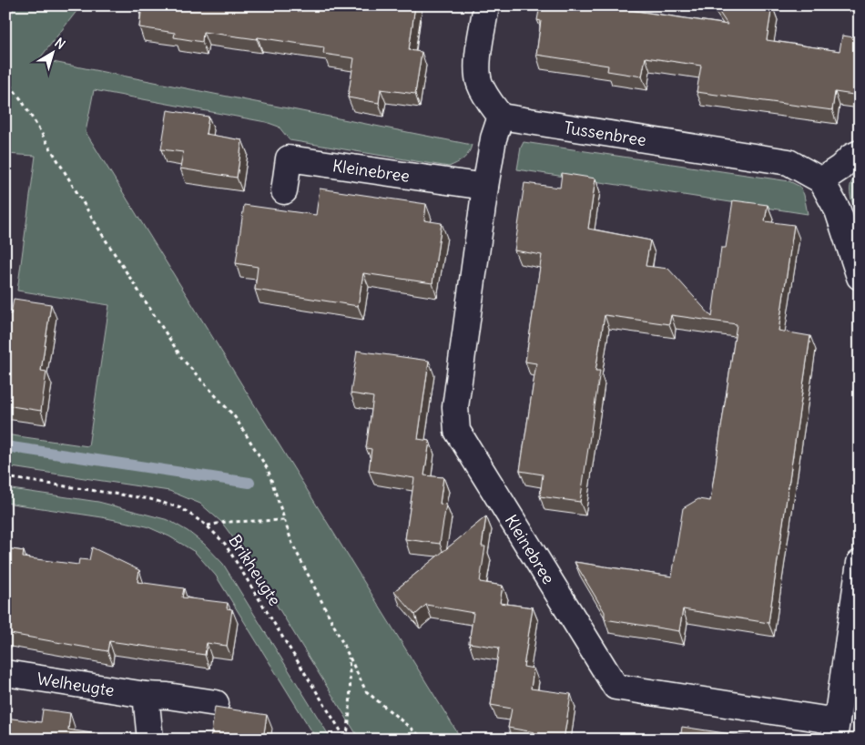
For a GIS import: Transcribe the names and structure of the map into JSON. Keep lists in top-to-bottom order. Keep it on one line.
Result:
{"streets":{"street":["Tussenbree","Kleinebree","Welheugte"],"path":["Brikheugte"]},"crossings":[["Tussenbree","Kleinebree"]],"north":"top right"}
